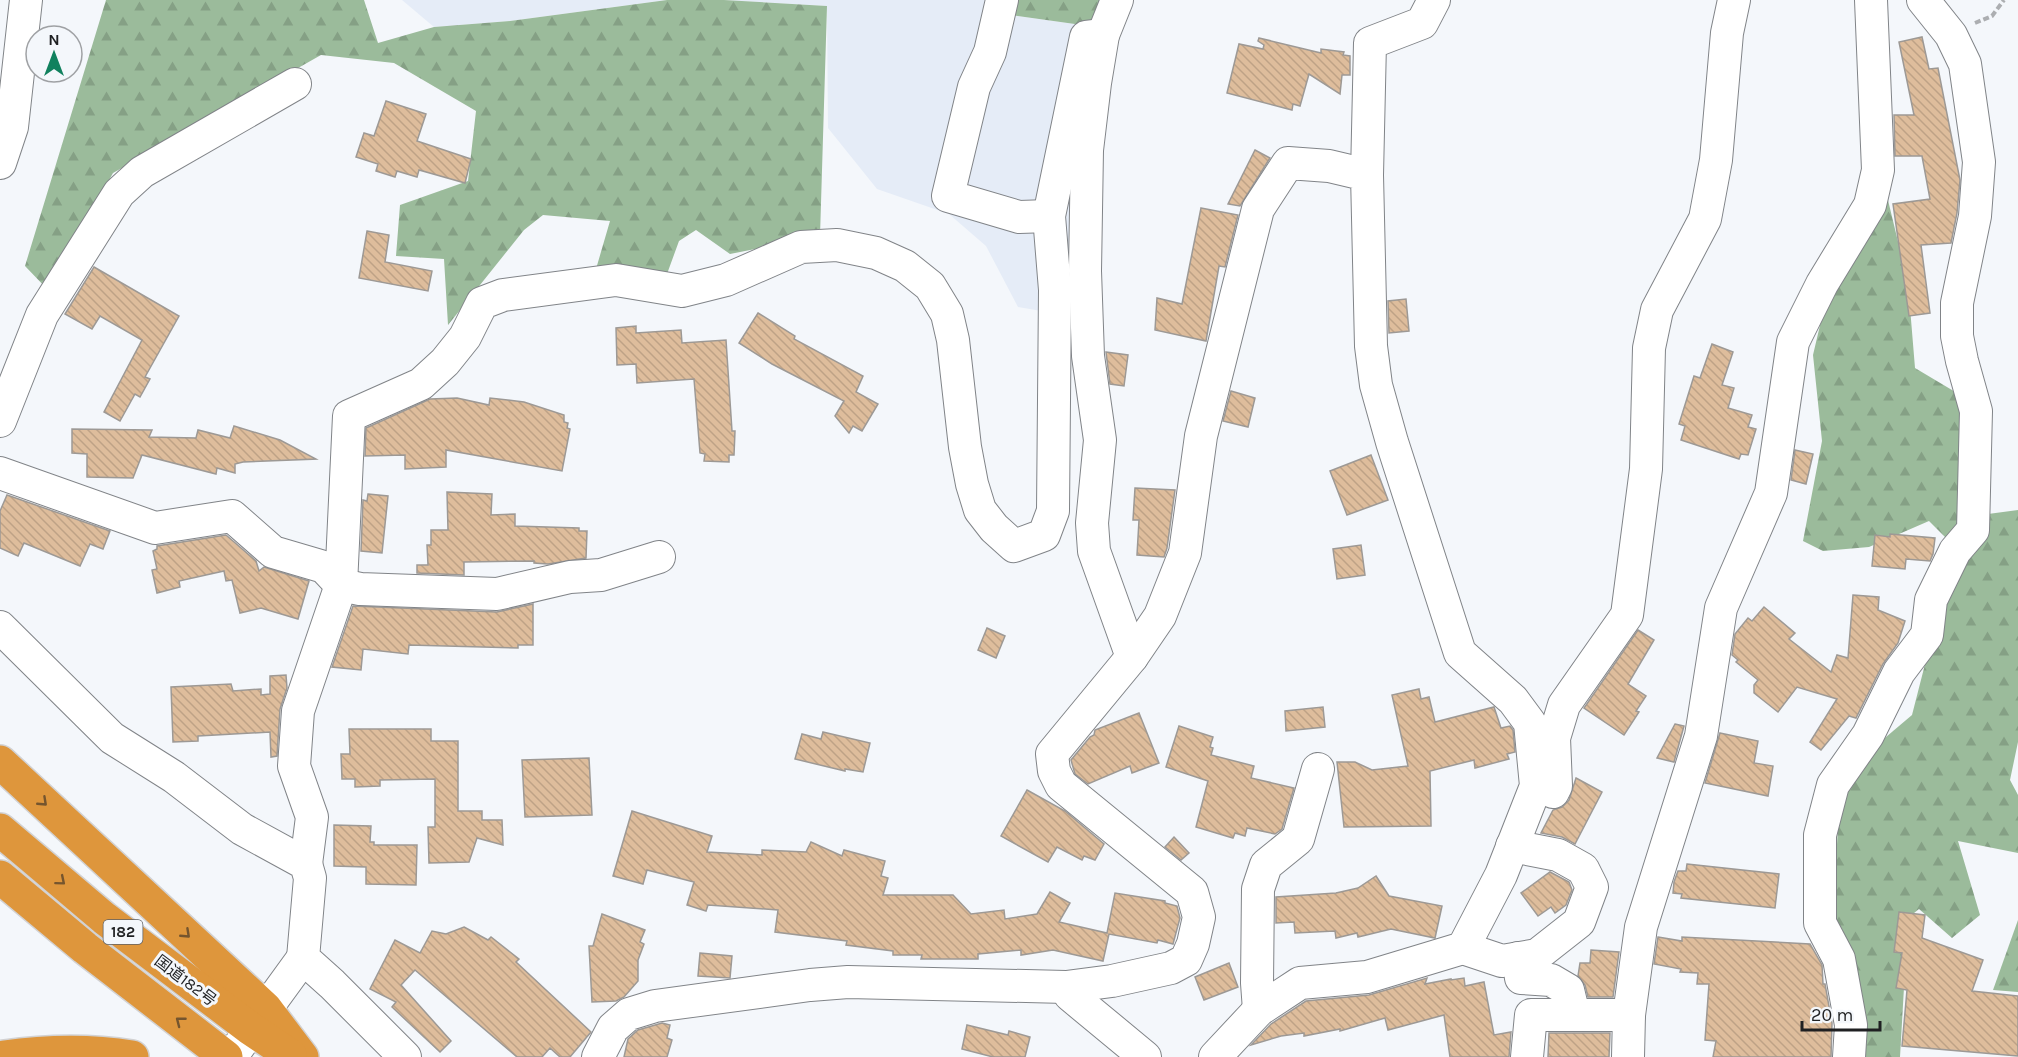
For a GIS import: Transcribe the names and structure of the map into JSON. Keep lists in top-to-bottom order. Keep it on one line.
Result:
{"streets":{"highway":["182","国道182号"]},"scale_bar":"20 m","north":"top"}
